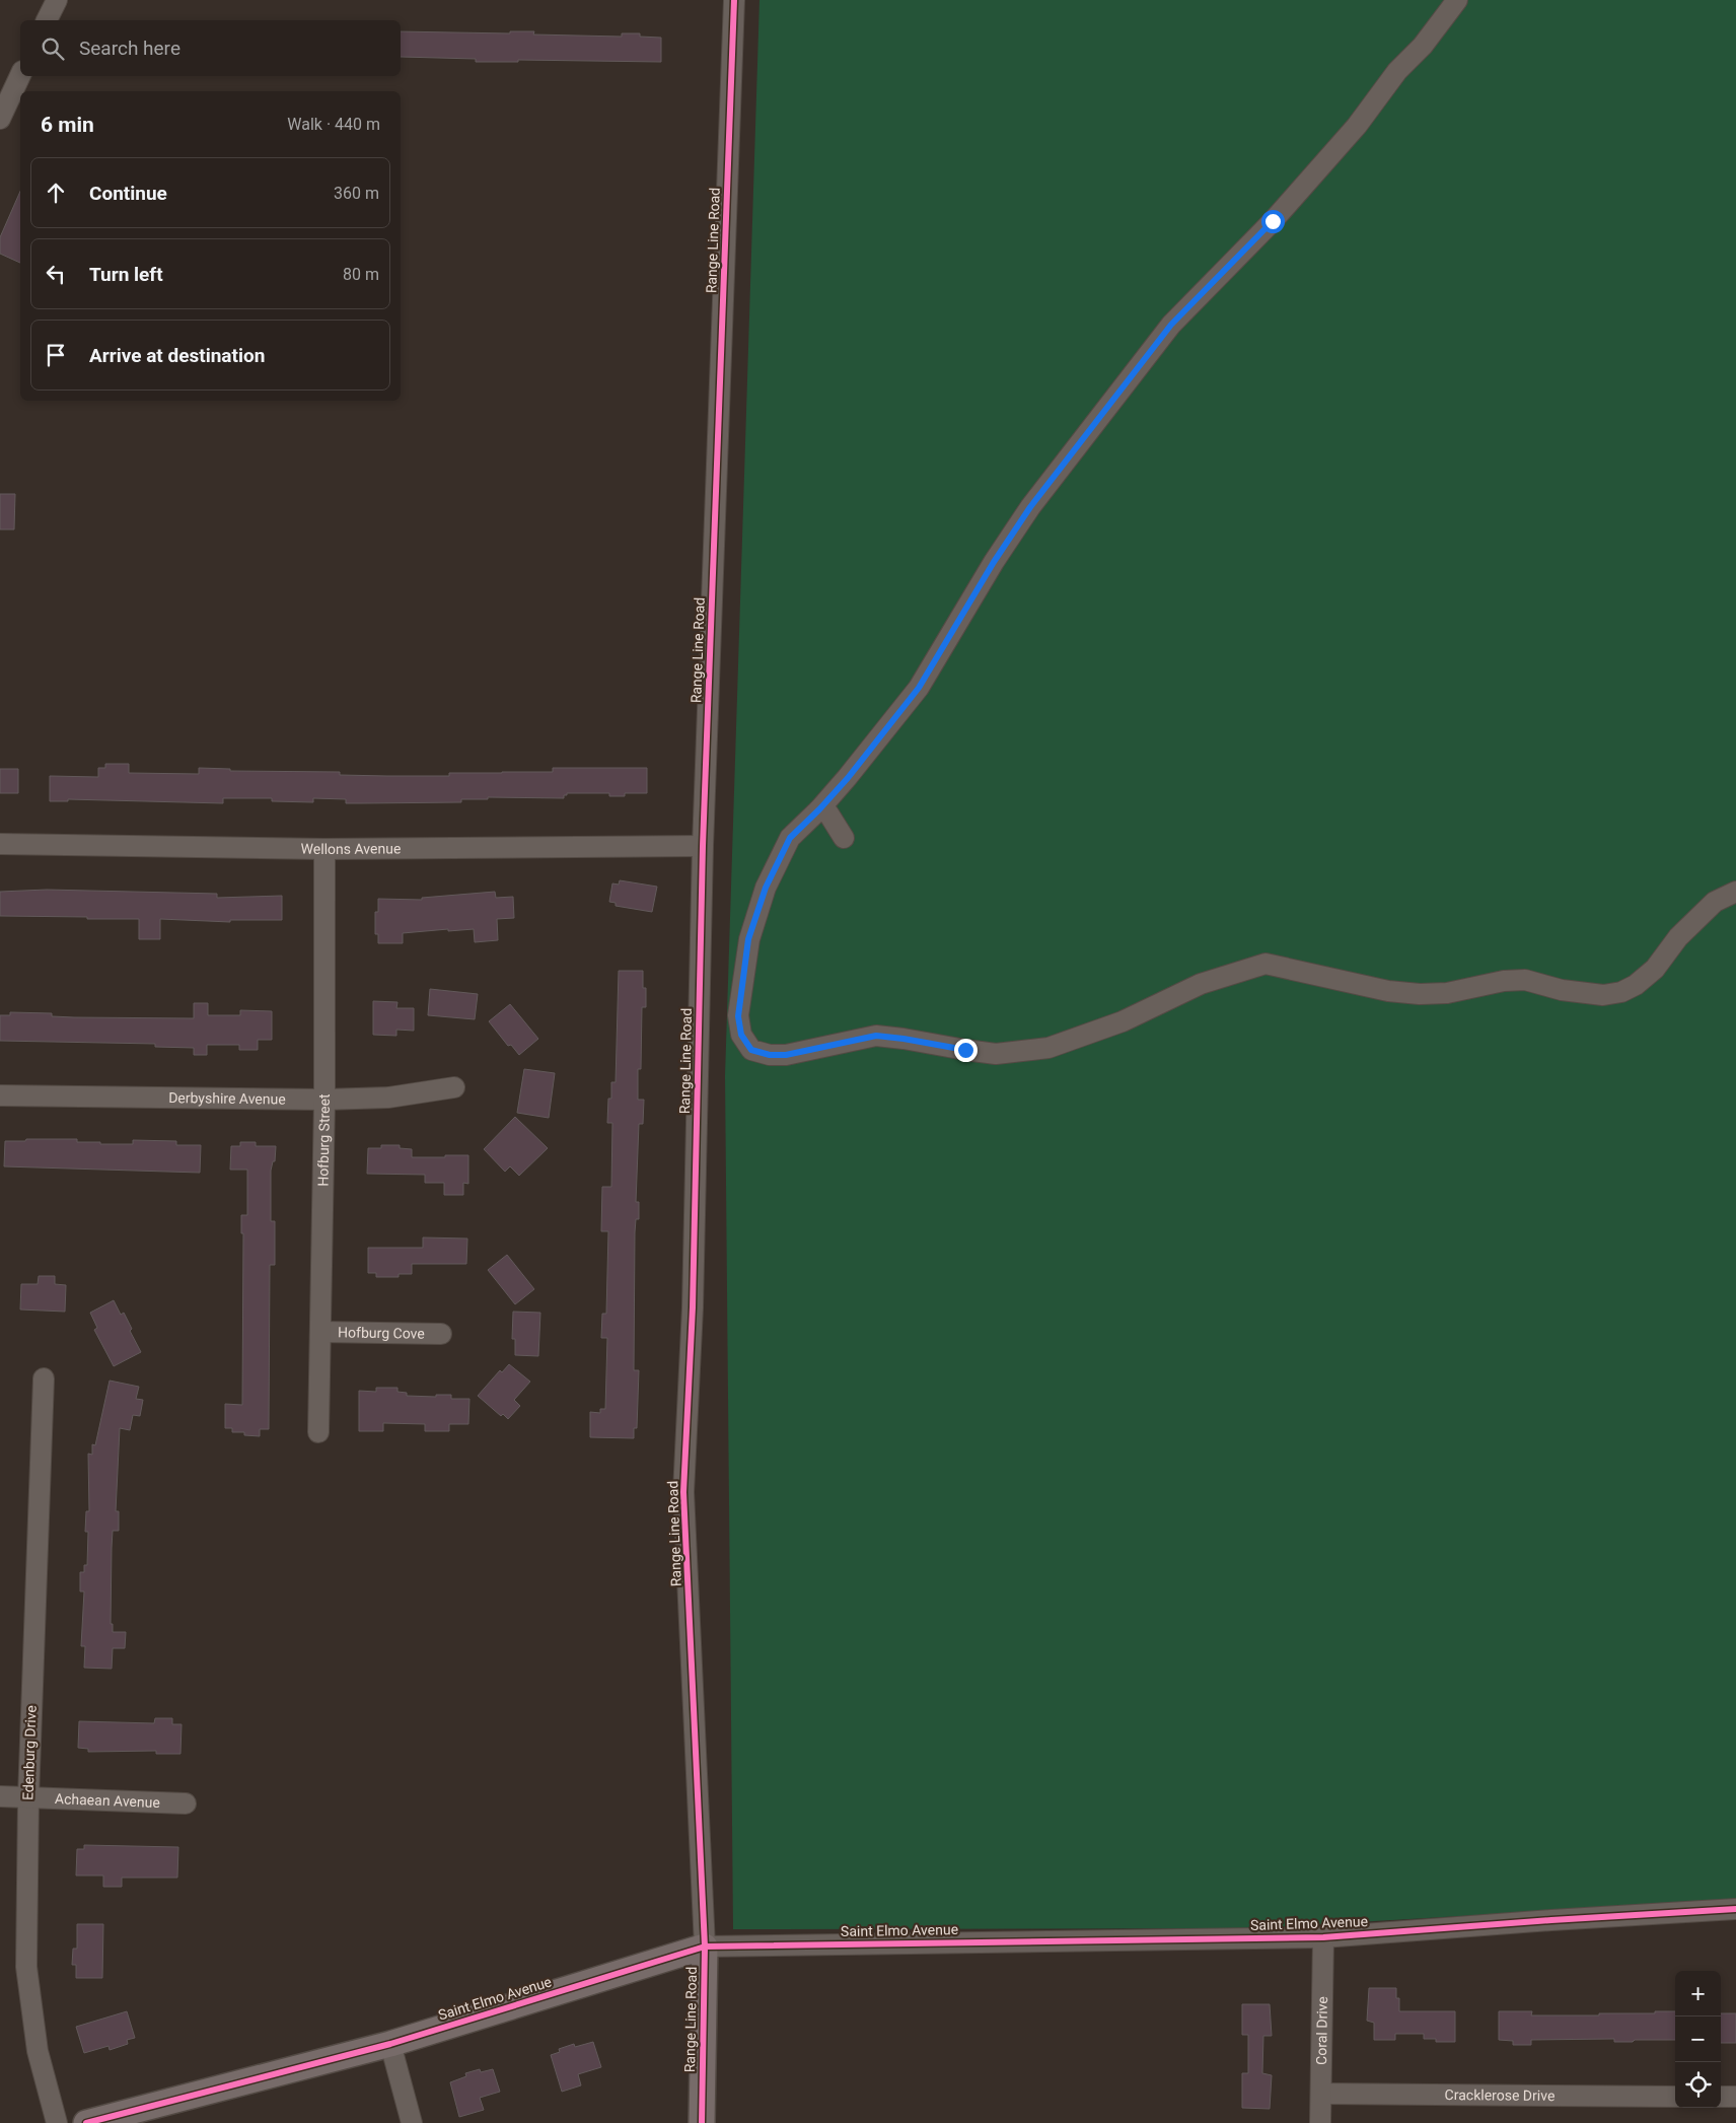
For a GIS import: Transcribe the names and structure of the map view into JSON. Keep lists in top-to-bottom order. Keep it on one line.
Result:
{"streets":{"main road":["Range Line Road","Saint Elmo Avenue"],"street":["Wellons Avenue","Derbyshire Avenue","Hofburg Street","Hofburg Cove","Edenburg Drive","Achaean Avenue","Coral Drive","Cracklerose Drive"]},"crossings":[["Range Line Road","Wellons Avenue"],["Range Line Road","Saint Elmo Avenue"],["Wellons Avenue","Hofburg Street"],["Derbyshire Avenue","Hofburg Street"],["Hofburg Street","Hofburg Cove"],["Edenburg Drive","Achaean Avenue"],["Saint Elmo Avenue","Coral Drive"],["Coral Drive","Cracklerose Drive"]],"page":{"search":"Search here","heading":["6 min","Walk · 440 m"],"list":[["Continue","360 m"],["Turn left","80 m"],"Arrive at destination"],"map_buttons":["+","−"]}}
